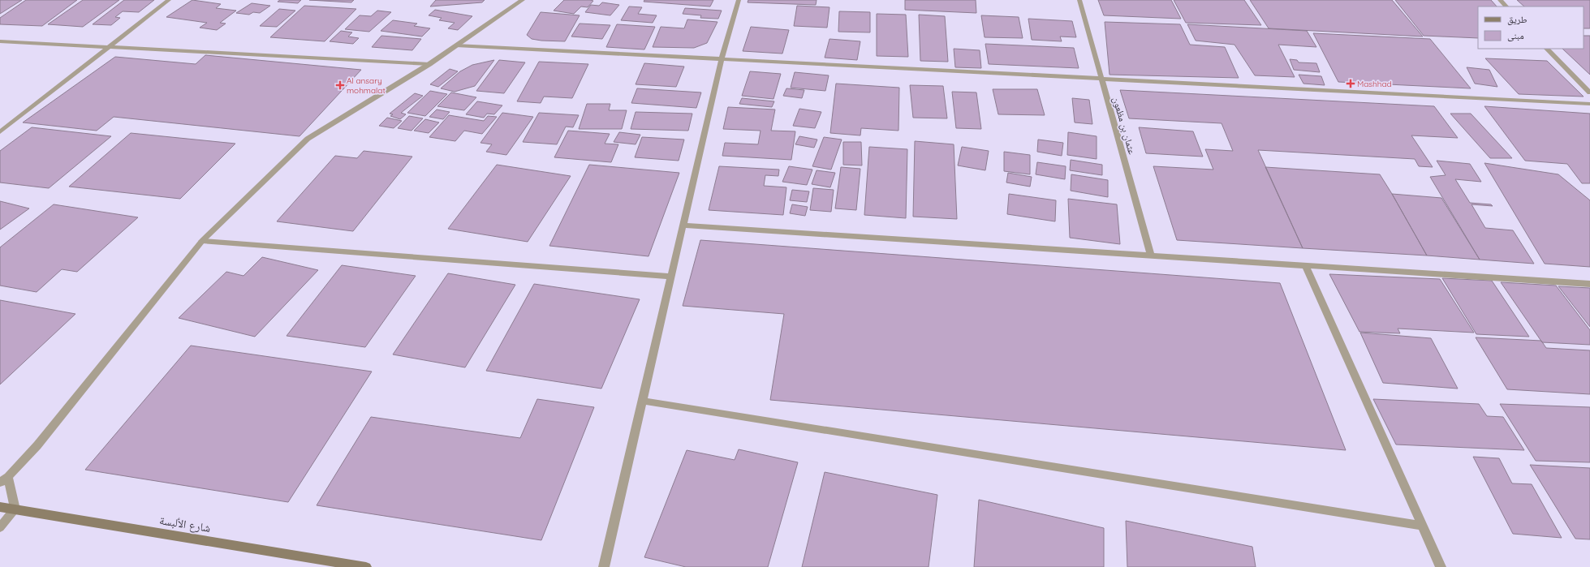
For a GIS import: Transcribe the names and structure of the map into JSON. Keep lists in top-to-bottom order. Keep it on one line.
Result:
{"streets":{"main road":["شارع الألبسة"],"street":["عثمان بن مظعون"]},"places":{"health":["Mashhad","Al ansary mohmalat"]},"legend":["طريق","مبنى"]}
